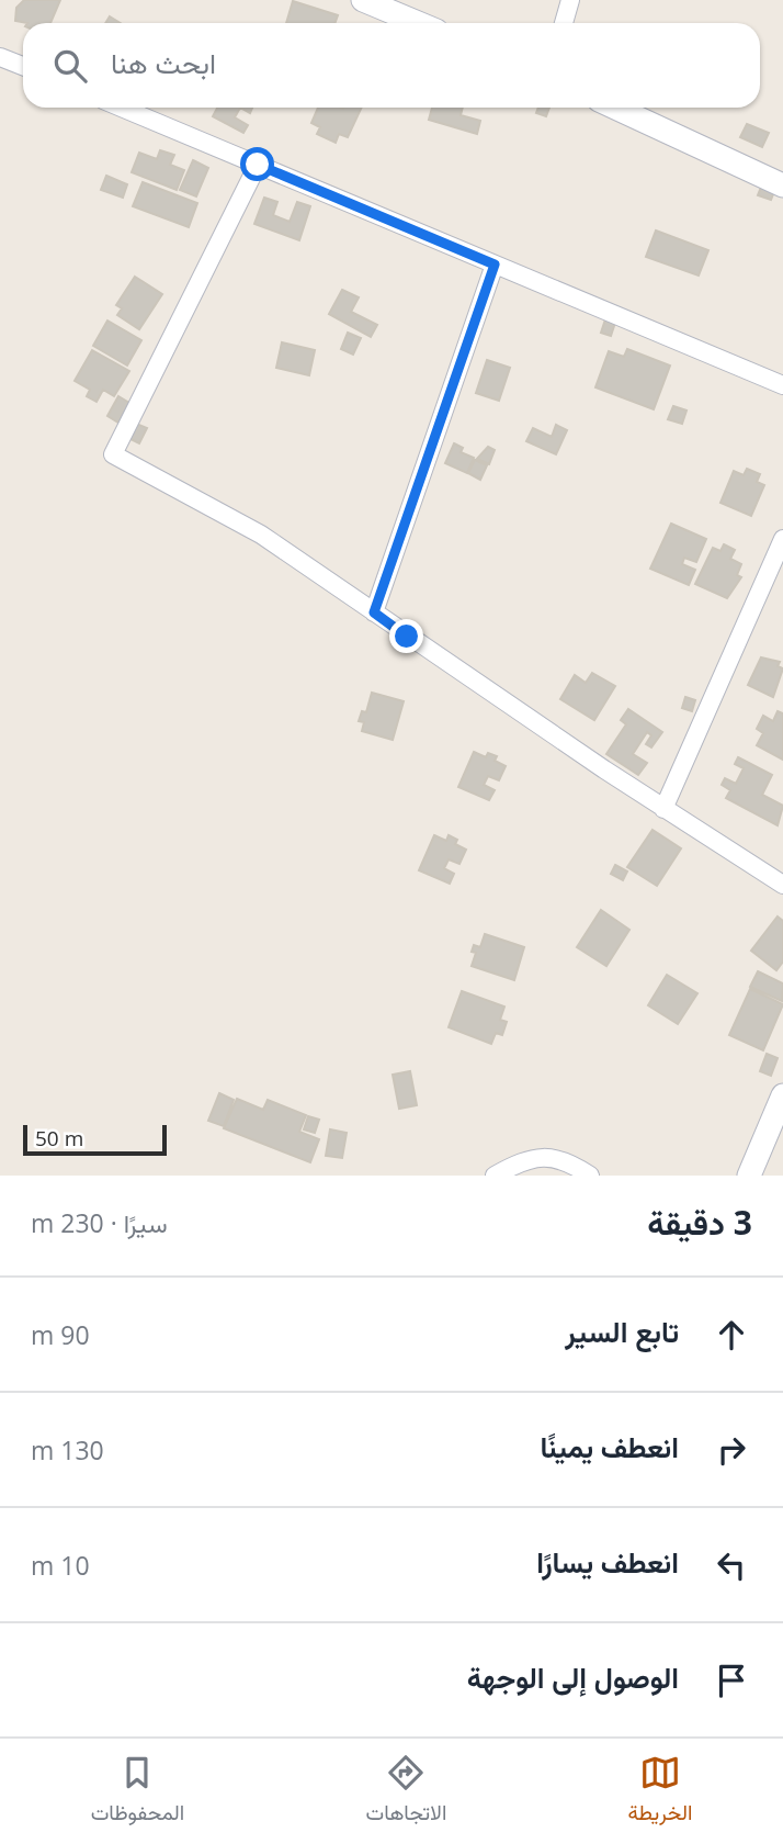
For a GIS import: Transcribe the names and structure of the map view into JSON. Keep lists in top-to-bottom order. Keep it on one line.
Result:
{"scale_bar":"50 m","page":{"search":"ابحث هنا","scale":"50 m","heading":["3 دقيقة","سيرًا · 230 m"],"list":[["تابع السير","90 m"],["انعطف يمينًا","130 m"],["انعطف يسارًا","10 m"],"الوصول إلى الوجهة"],"nav":["الخريطة","الاتجاهات","المحفوظات"]}}
